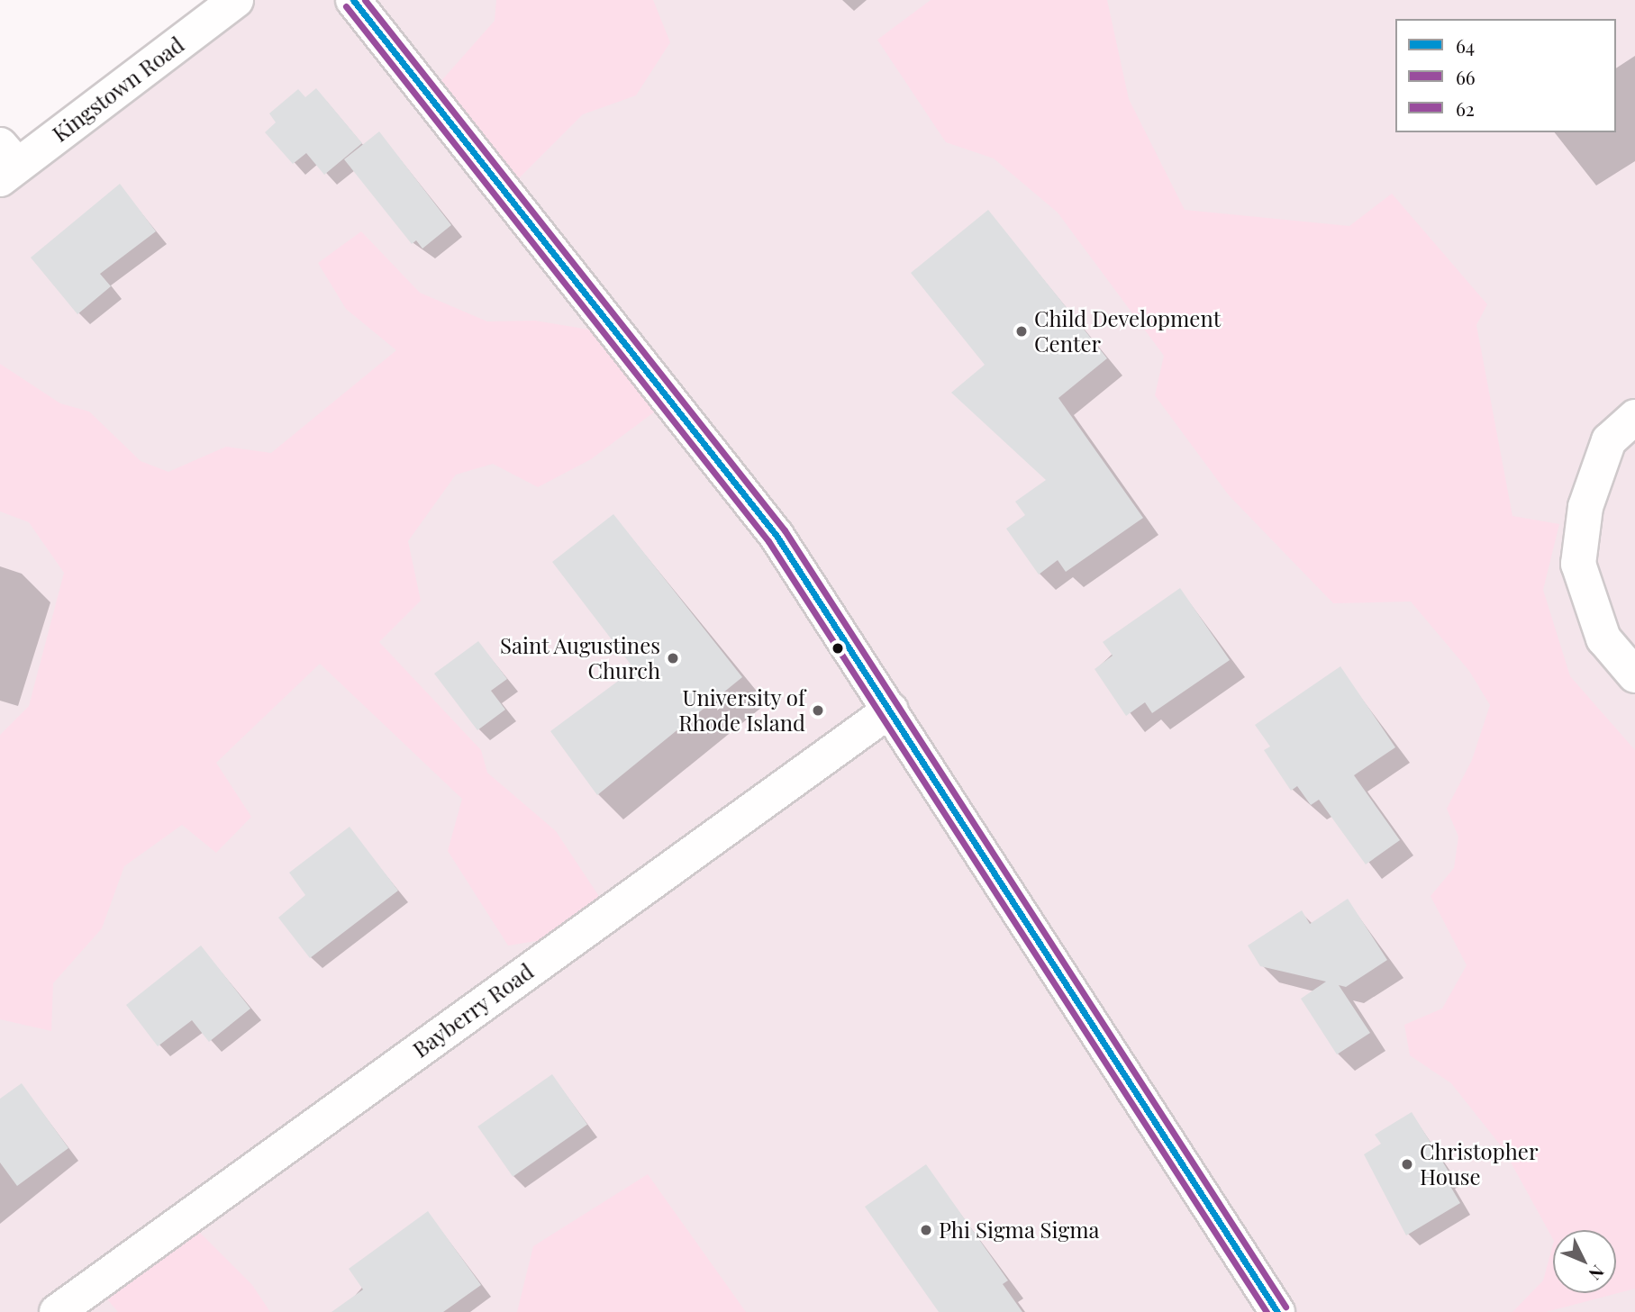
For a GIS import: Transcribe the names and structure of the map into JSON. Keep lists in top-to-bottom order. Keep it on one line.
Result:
{"streets":{"street":["Kingstown Road","Bayberry Road"]},"places":["Child Development Center","Saint Augustines Church","University of Rhode Island","Christopher House","Phi Sigma Sigma"],"lines":["transit line 64","transit line 62","transit line 66"],"legend":["64","66","62"],"north":"bottom right"}
